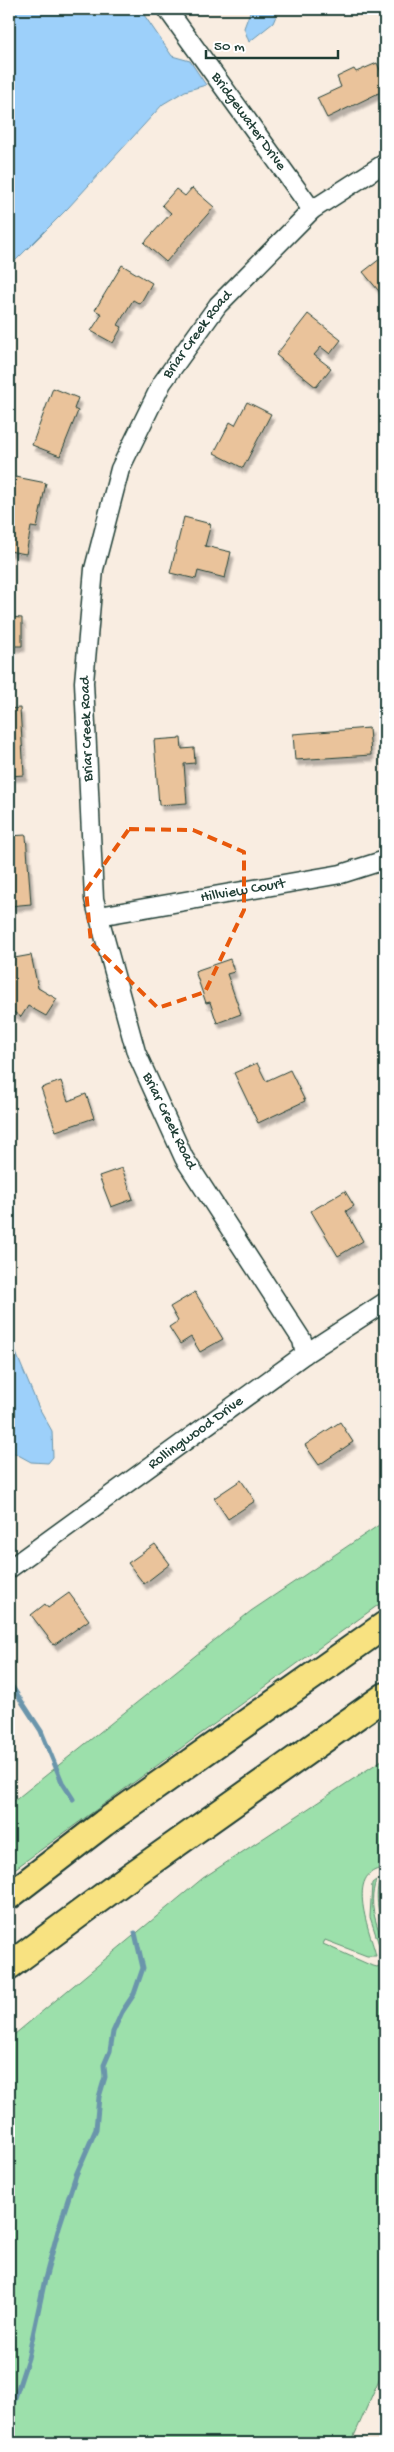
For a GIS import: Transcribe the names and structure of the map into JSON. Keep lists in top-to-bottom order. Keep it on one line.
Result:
{"streets":{"street":["Bridgewater Drive","Briar Creek Road","Hillview Court","Rollingwood Drive"]},"crossings":[["Bridgewater Drive","Briar Creek Road"],["Briar Creek Road","Hillview Court"],["Briar Creek Road","Rollingwood Drive"]],"scale_bar":"50 m"}
